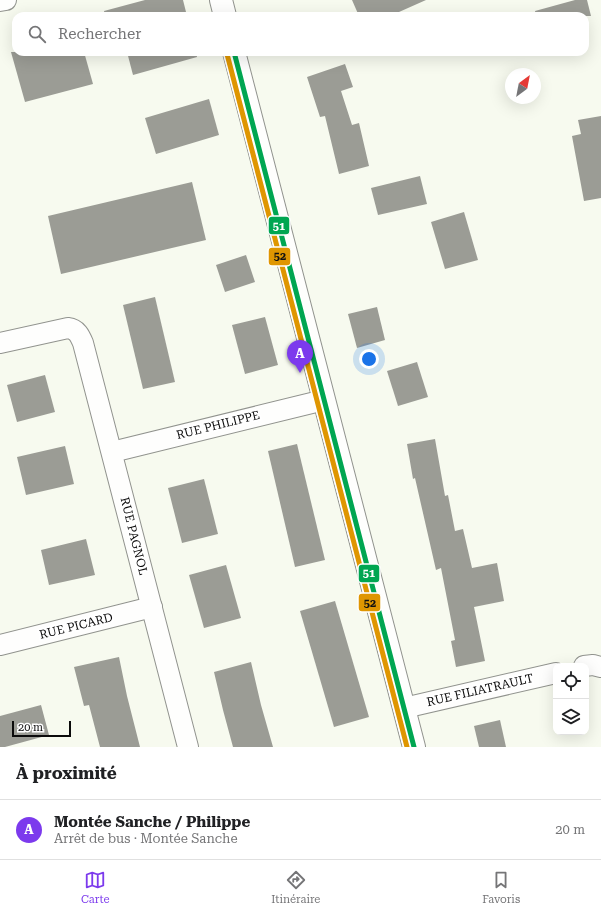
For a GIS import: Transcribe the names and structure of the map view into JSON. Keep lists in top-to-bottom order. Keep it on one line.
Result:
{"streets":{"street":["RUE PHILIPPE","RUE PAGNOL","RUE PICARD","RUE FILIATRAULT"]},"crossings":[["RUE PHILIPPE","RUE PAGNOL"],["RUE PAGNOL","RUE PICARD"]],"lines":["transit line 51","transit line 52"],"scale_bar":"20 m","north":"top right","page":{"search":"Rechercher","pins":"A","scale":"20 m","heading":"À proximité","list":[{"mark":"A","name":"Montée Sanche / Philippe","note":"Arrêt de bus · Montée Sanche","value":"20 m"}],"nav":["Carte","Itinéraire","Favoris"]}}
